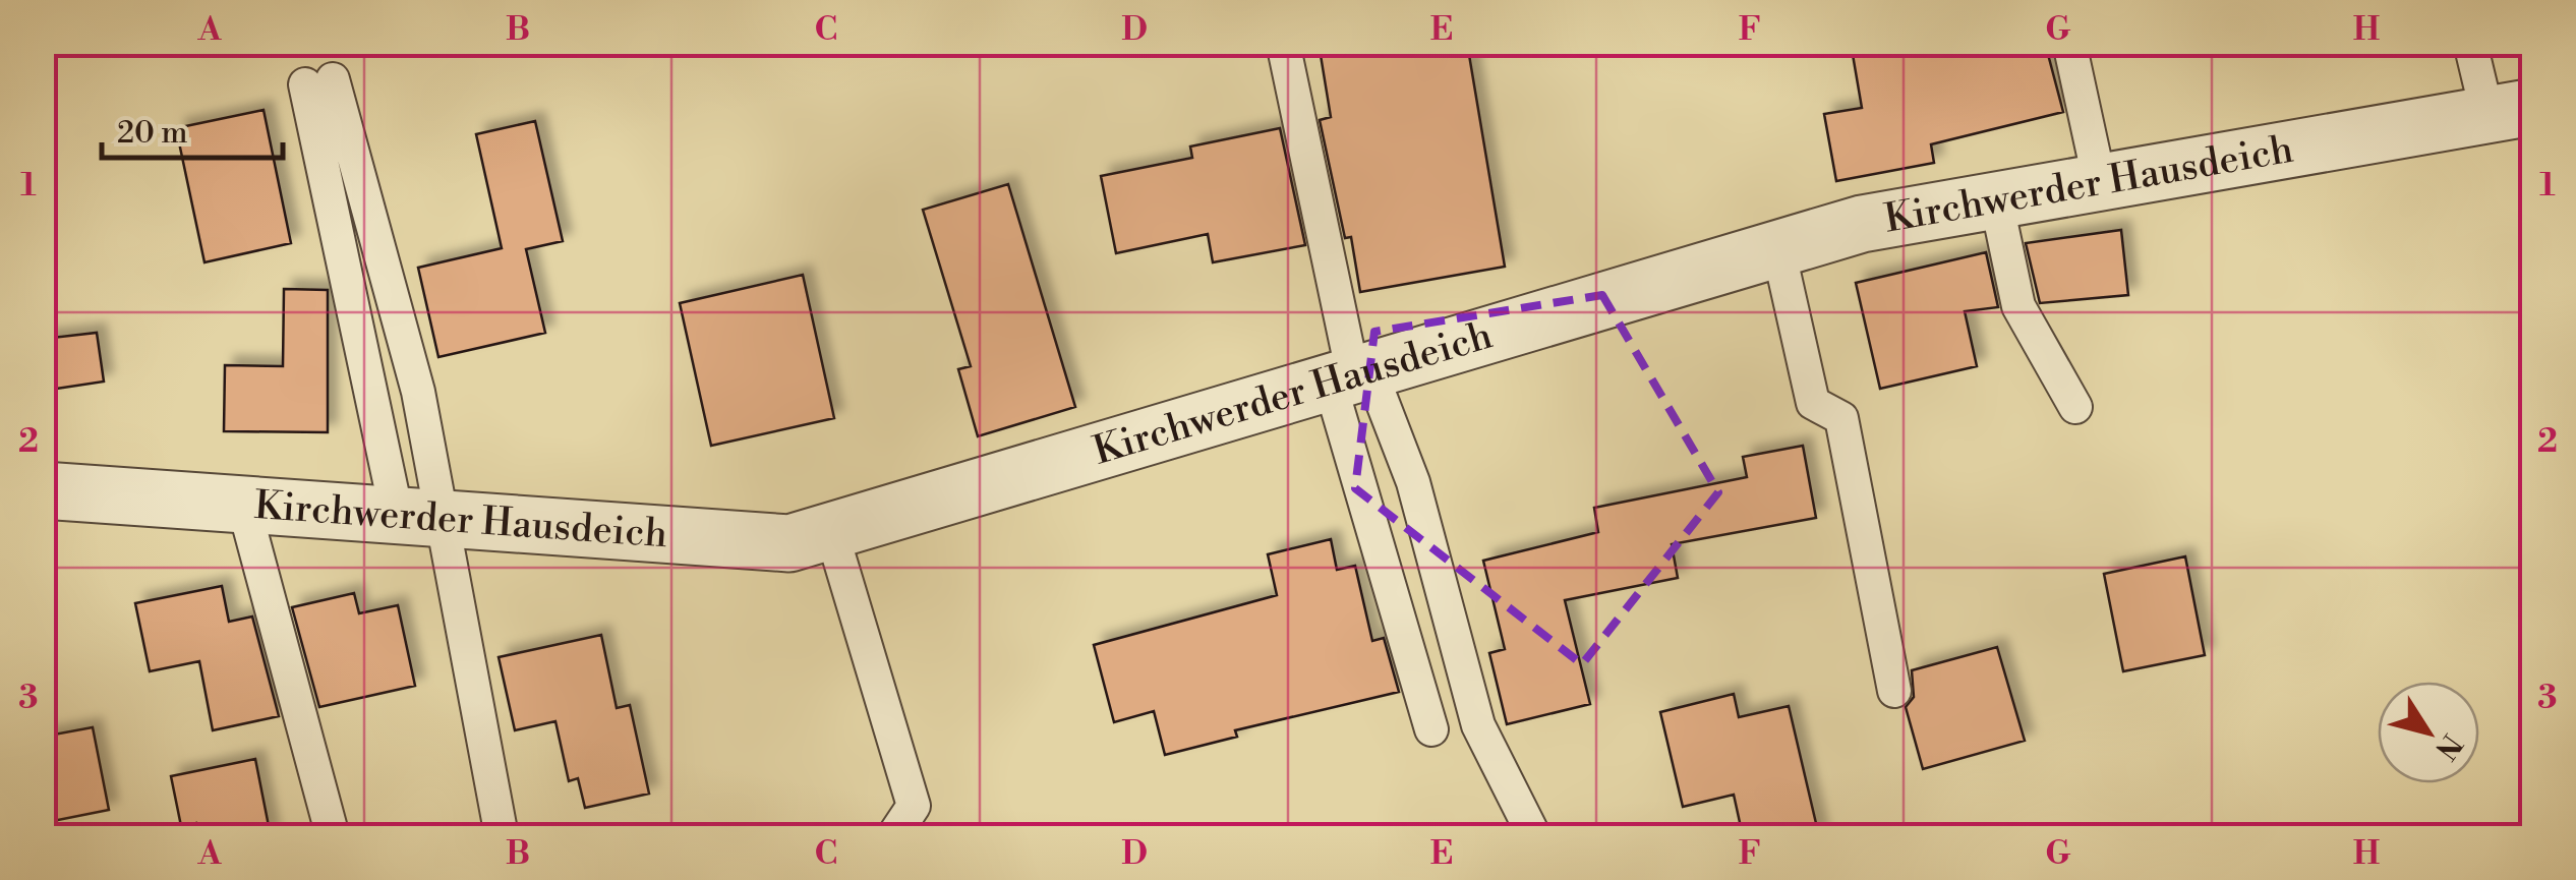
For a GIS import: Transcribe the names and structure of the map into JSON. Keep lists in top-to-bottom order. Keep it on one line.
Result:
{"streets":{"street":["Kirchwerder Hausdeich"]},"scale_bar":"20 m","north":"bottom right","grid":{"columns":["A","B","C","D","E","F","G","H"],"rows":["1","2","3"]}}
